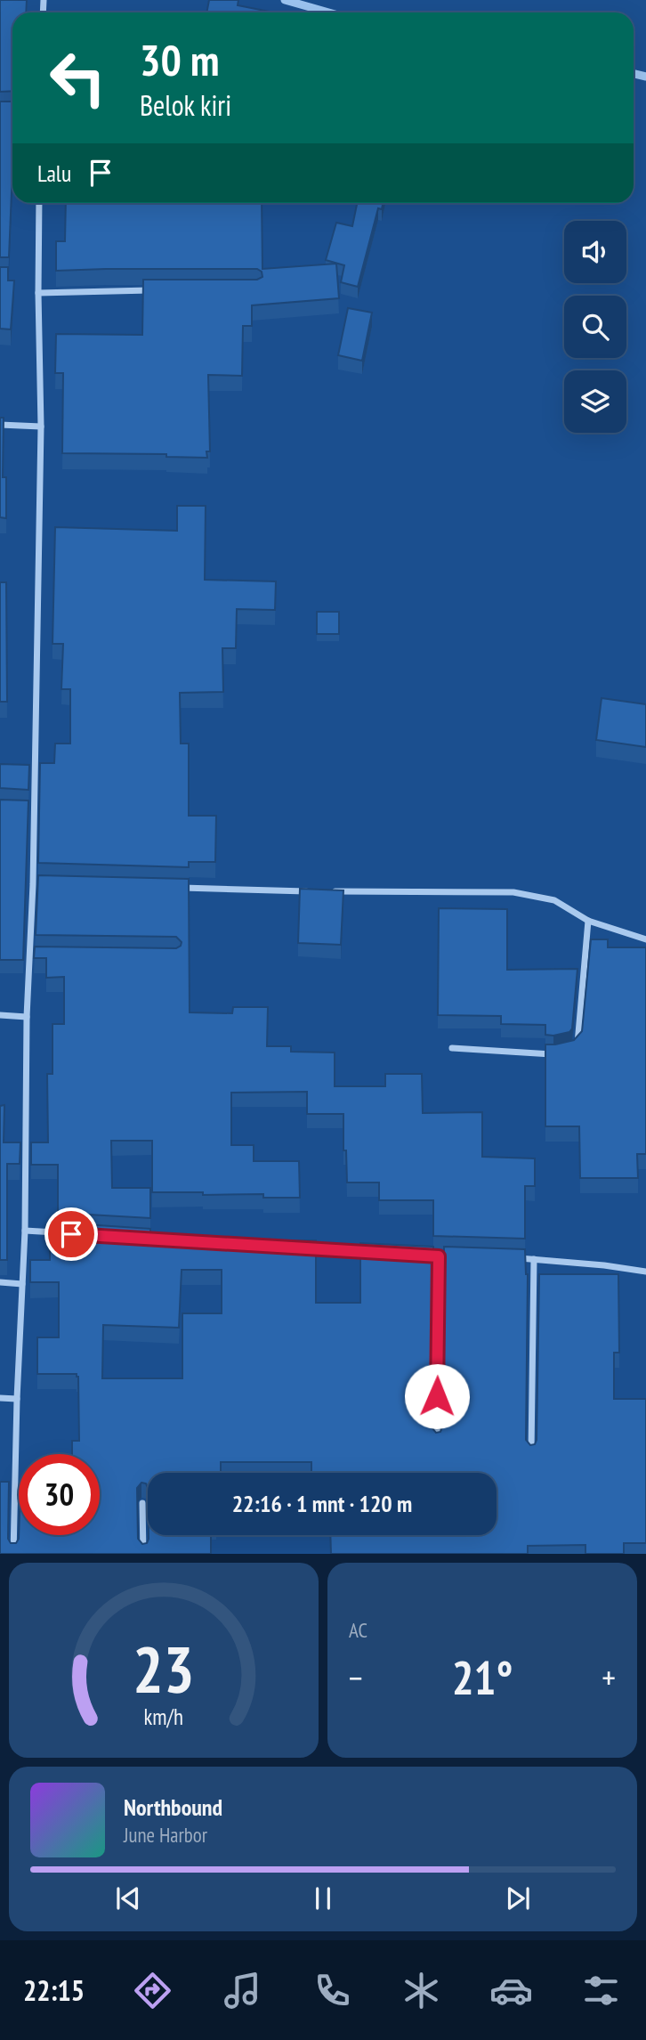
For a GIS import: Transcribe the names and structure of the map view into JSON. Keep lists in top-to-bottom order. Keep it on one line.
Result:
{"page":{"turn":["30 m","Belok kiri"],"then":"Lalu","limit":"30","trip":"22:16 · 1 mnt · 120 m","tile":"AC","heat":["−","21°","+"],"song":["Northbound","June Harbor"],"tabs":"22:15","gauge":["23","km/h"]}}
